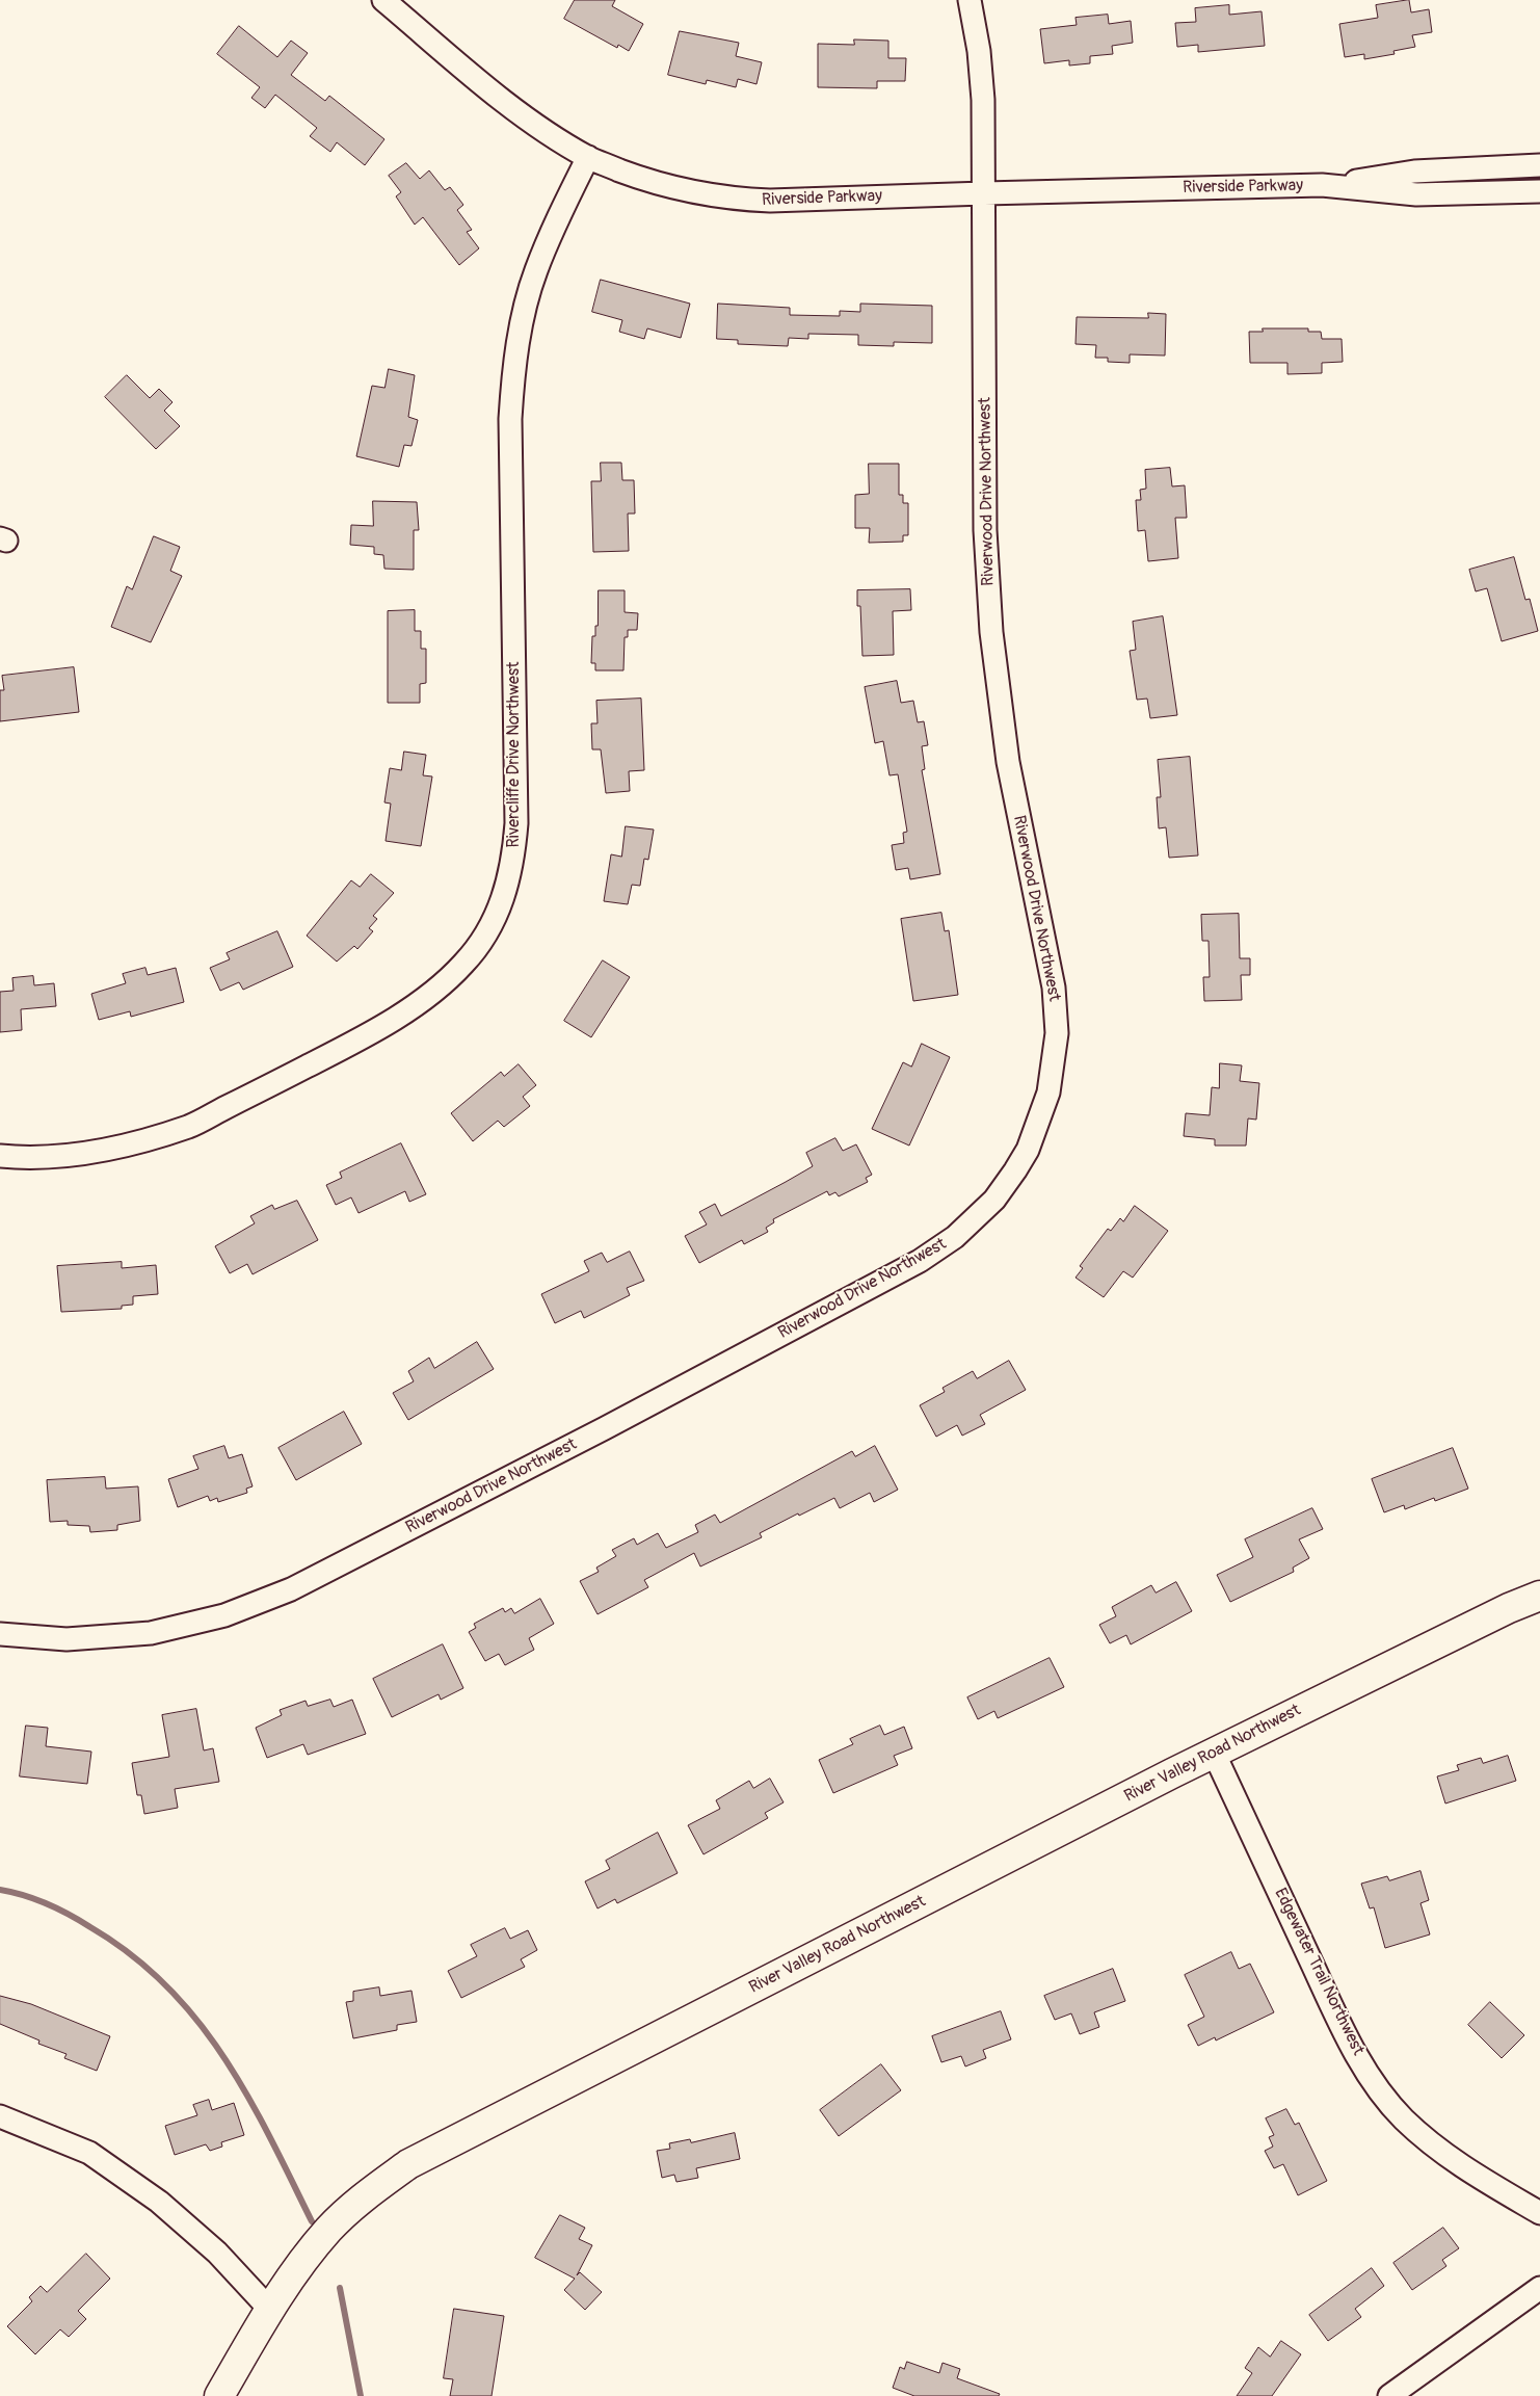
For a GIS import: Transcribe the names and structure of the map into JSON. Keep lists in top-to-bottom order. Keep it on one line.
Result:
{"streets":{"street":["Riverside Parkway","Riverwood Drive Northwest","Rivercliffe Drive Northwest","River Valley Road Northwest","Edgewater Trail Northwest"]},"crossings":[["Riverside Parkway","Riverwood Drive Northwest"],["Riverside Parkway","Rivercliffe Drive Northwest"],["River Valley Road Northwest","Edgewater Trail Northwest"]]}
